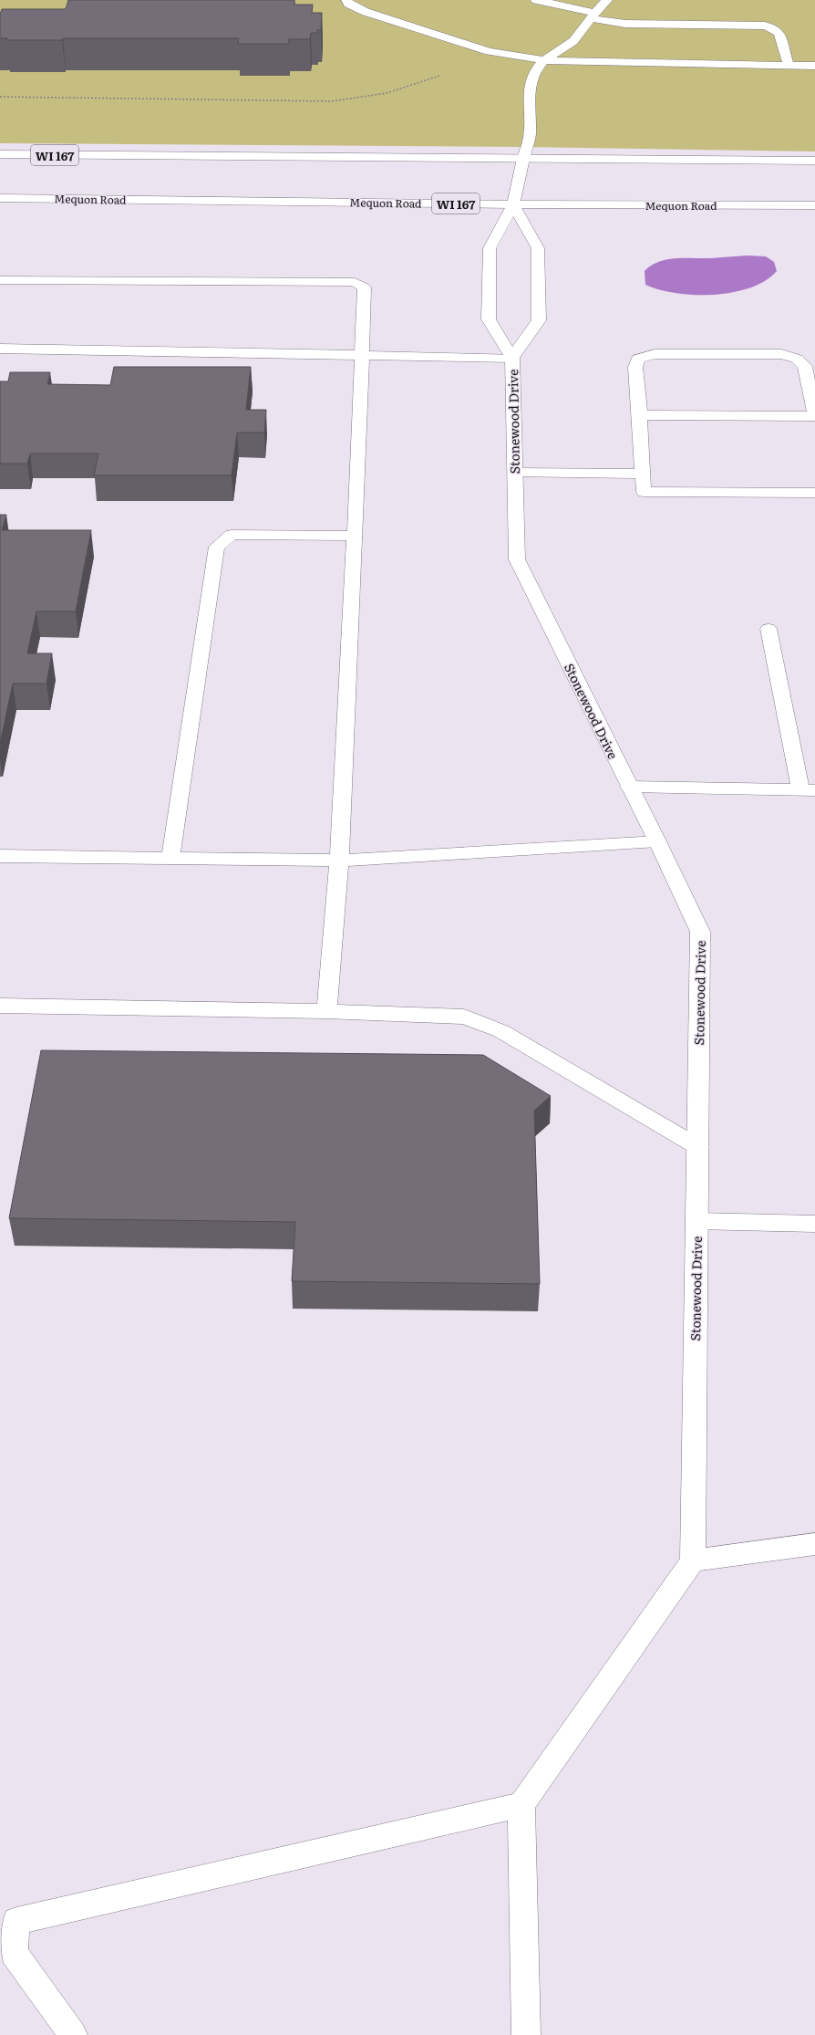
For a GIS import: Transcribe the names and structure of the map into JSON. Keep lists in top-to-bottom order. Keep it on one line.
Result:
{"streets":{"street":["WI 167","Mequon Road","Stonewood Drive"]},"crossings":[["WI 167","Stonewood Drive"],["Mequon Road","Stonewood Drive"]]}
